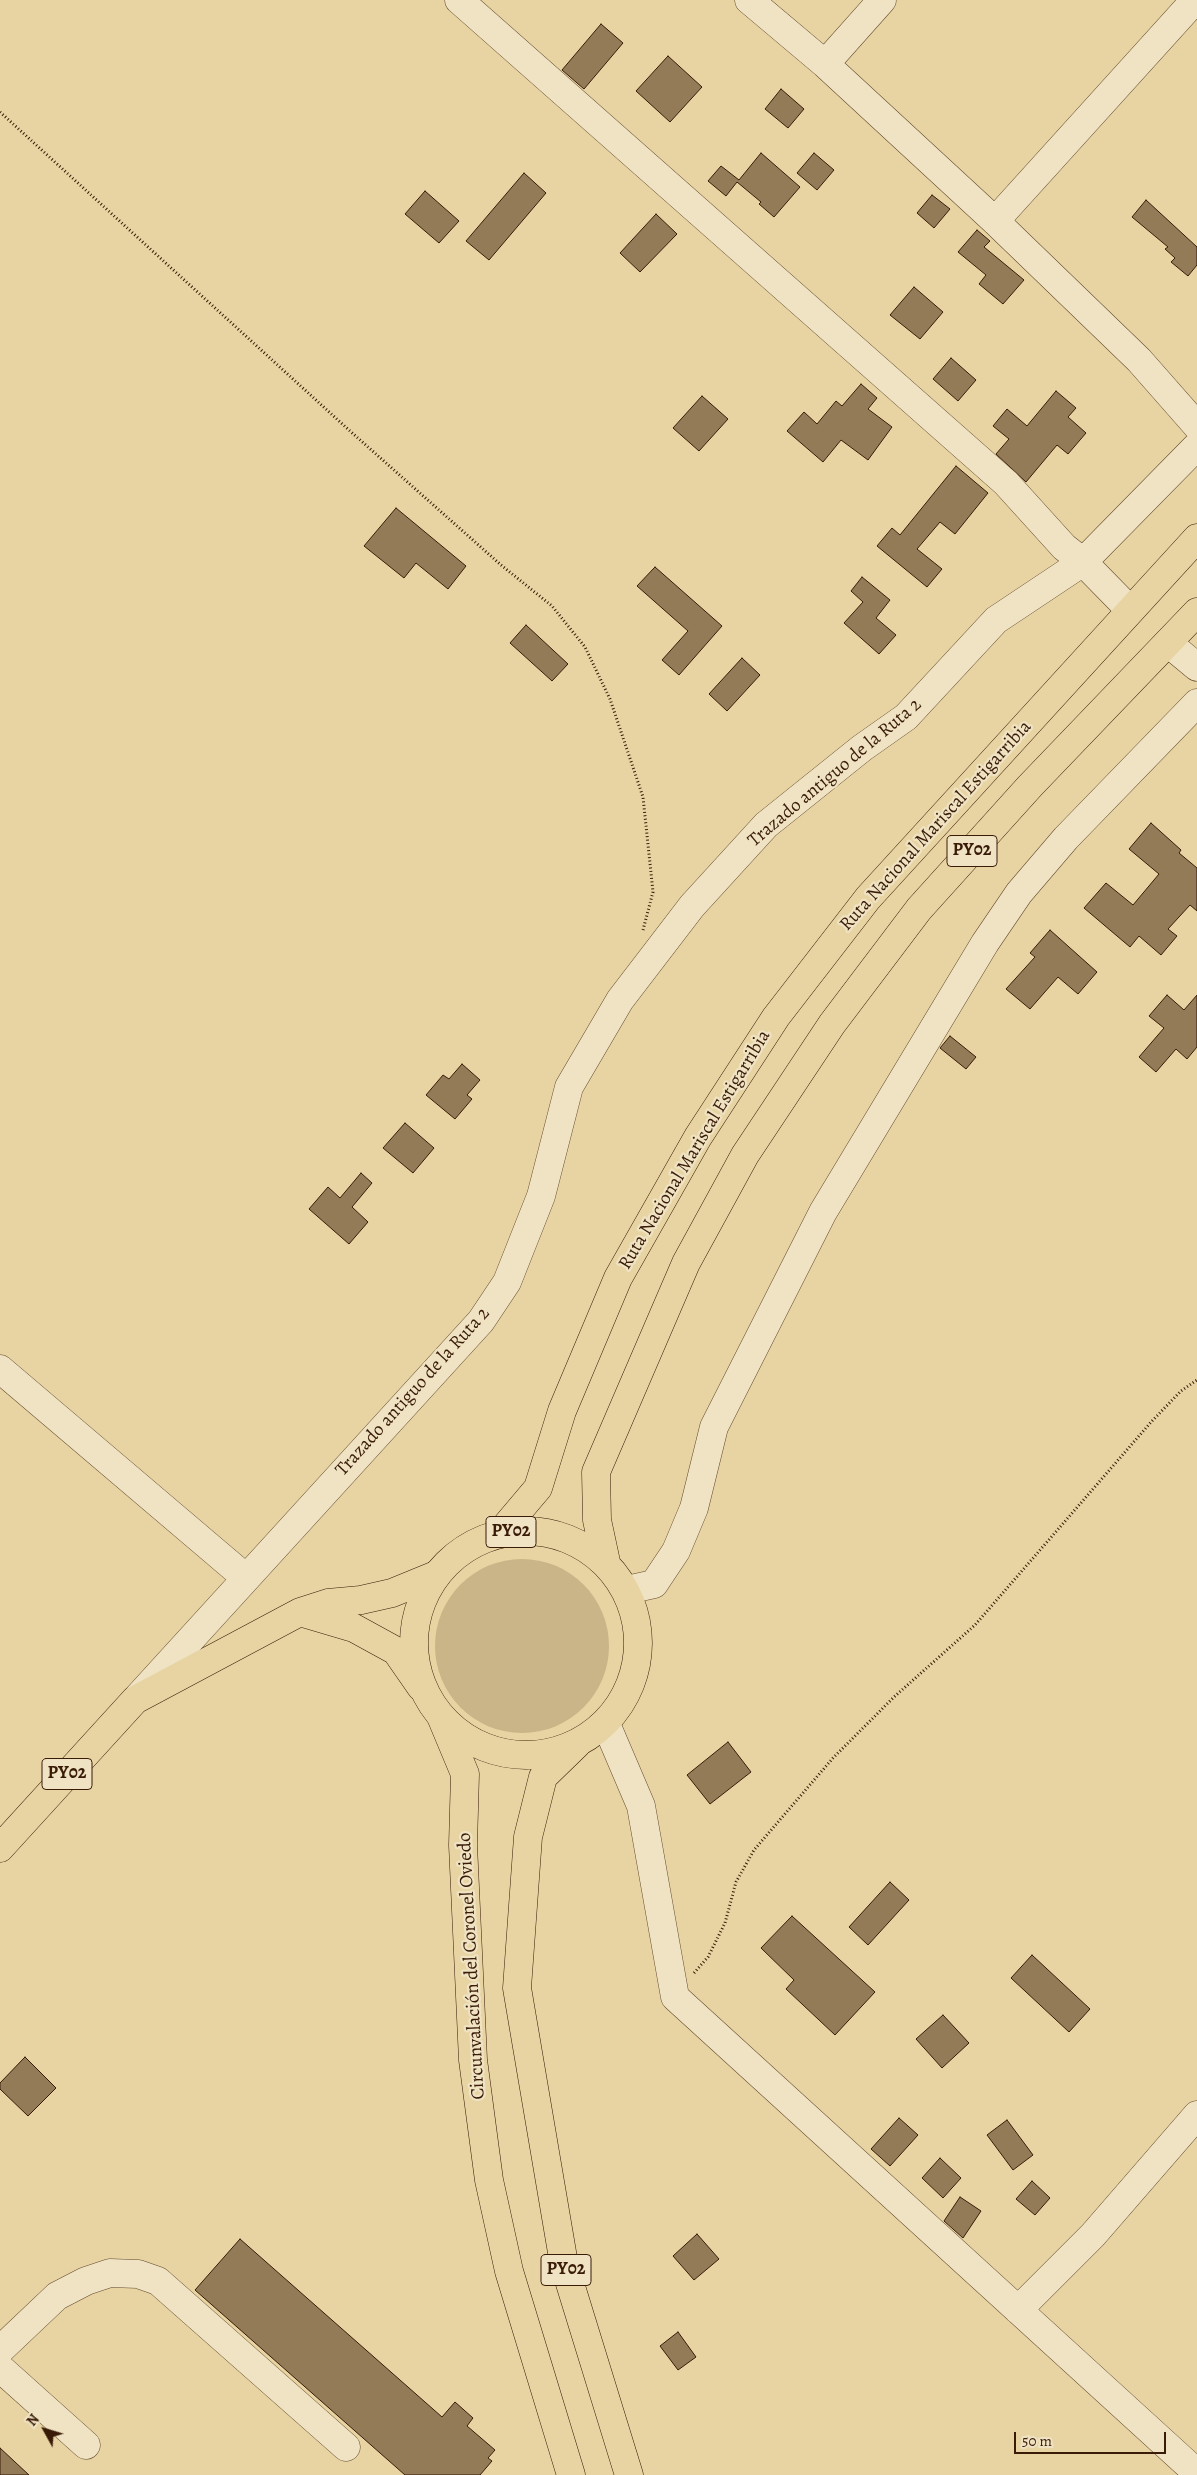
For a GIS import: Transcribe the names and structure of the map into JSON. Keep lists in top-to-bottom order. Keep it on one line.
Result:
{"streets":{"main road":["Ruta Nacional Mariscal Estigarribia","PY02","Circunvalación del Coronel Oviedo"],"street":["Trazado antiguo de la Ruta 2"]},"crossings":[["Trazado antiguo de la Ruta 2","PY02"],["Ruta Nacional Mariscal Estigarribia","PY02"],["PY02","Circunvalación del Coronel Oviedo"]],"scale_bar":"50 m","north":"top left"}
